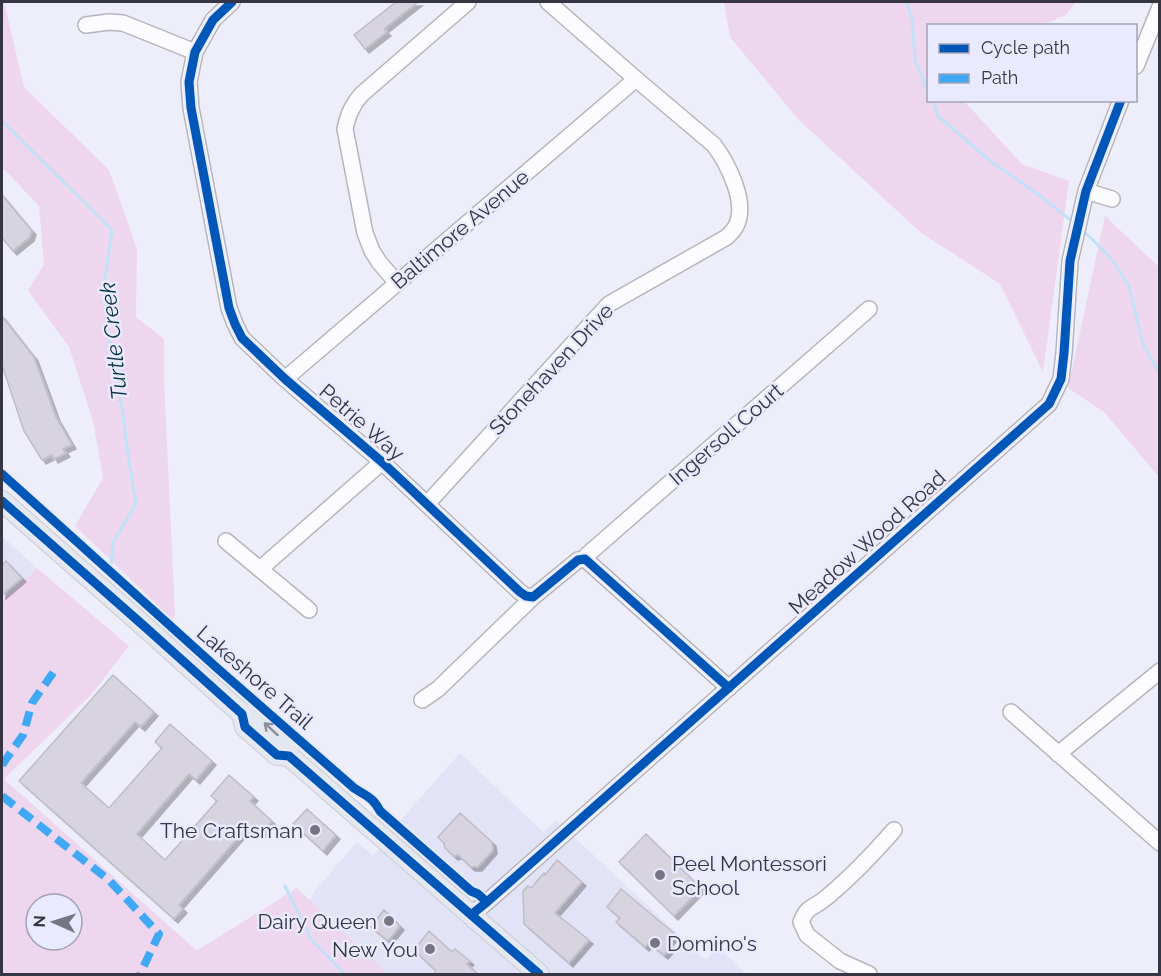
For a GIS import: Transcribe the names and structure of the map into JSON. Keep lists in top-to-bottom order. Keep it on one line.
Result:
{"streets":{"street":["Baltimore Avenue","Stonehaven Drive","Petrie Way","Ingersoll Court","Meadow Wood Road"],"cycle path":["Lakeshore Trail"]},"crossings":[["Baltimore Avenue","Stonehaven Drive"],["Baltimore Avenue","Petrie Way"],["Stonehaven Drive","Petrie Way"]],"water":["Turtle Creek"],"places":["The Craftsman","Peel Montessori School","Dairy Queen","Domino's","New You"],"legend":["Cycle path","Path"],"north":"left"}
